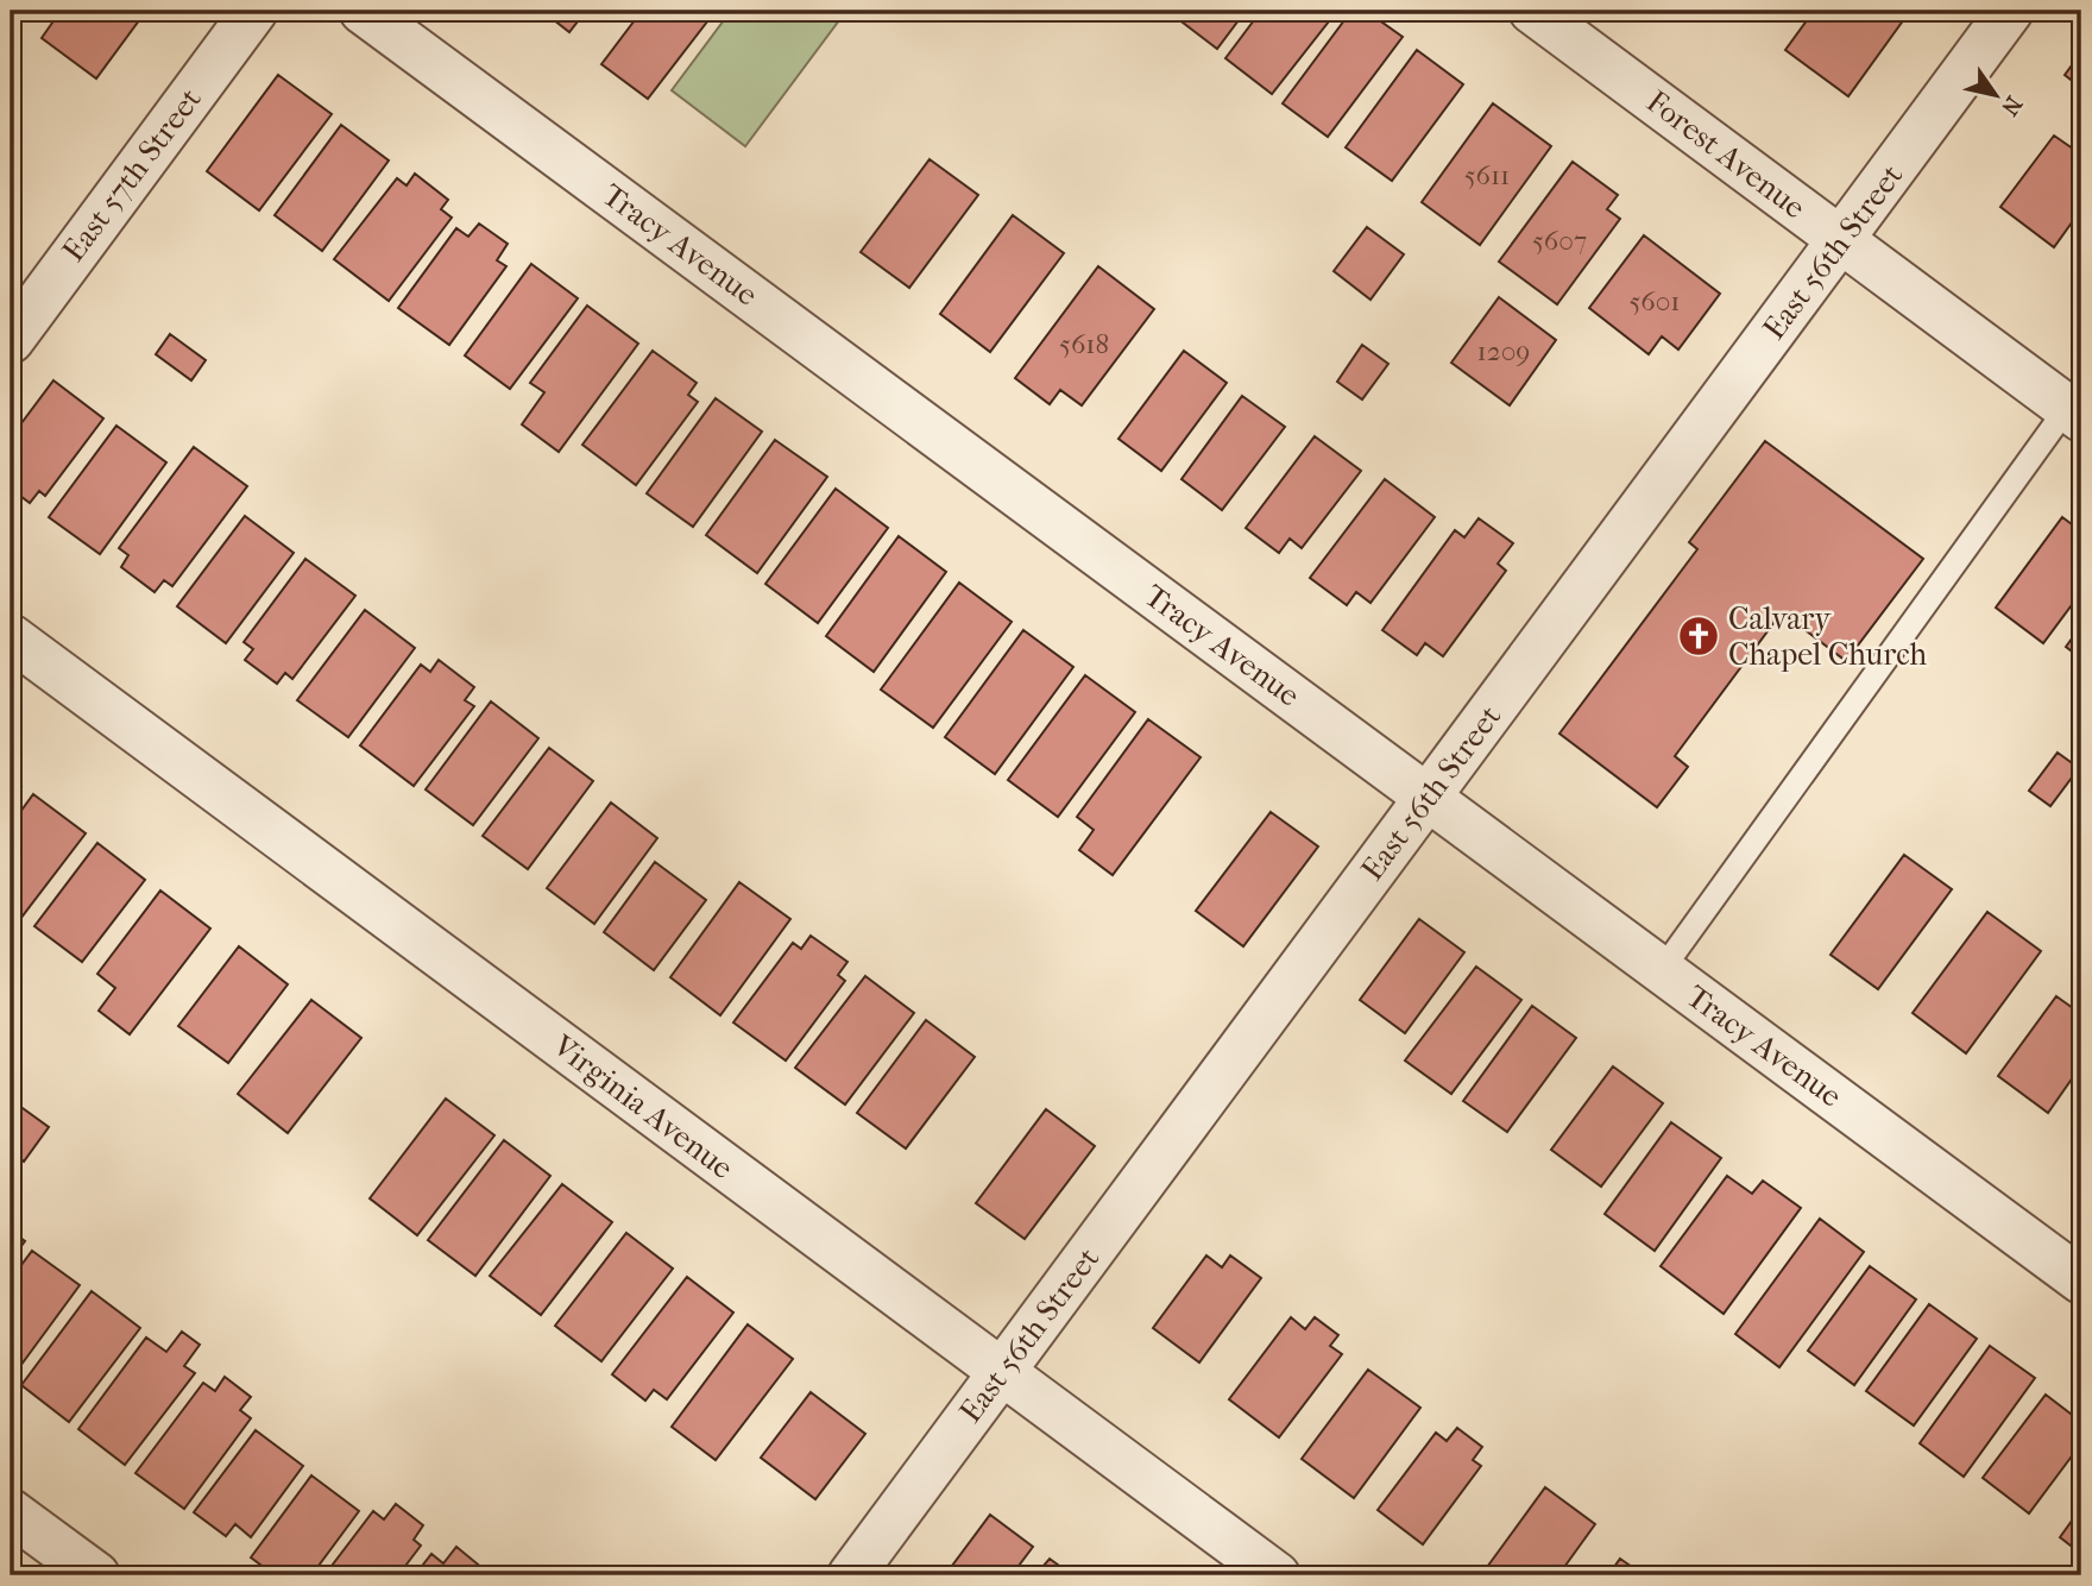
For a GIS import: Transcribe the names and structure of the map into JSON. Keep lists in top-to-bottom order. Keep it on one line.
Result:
{"streets":{"street":["Forest Avenue","East 57th Street","Tracy Avenue","East 56th Street","Virginia Avenue"]},"crossings":[["Forest Avenue","East 56th Street"],["Tracy Avenue","East 56th Street"],["East 56th Street","Virginia Avenue"]],"places":{"church":["Calvary Chapel Church"]},"house_numbers":["5611","5607","5601","5618","1209"],"north":"bottom right"}
